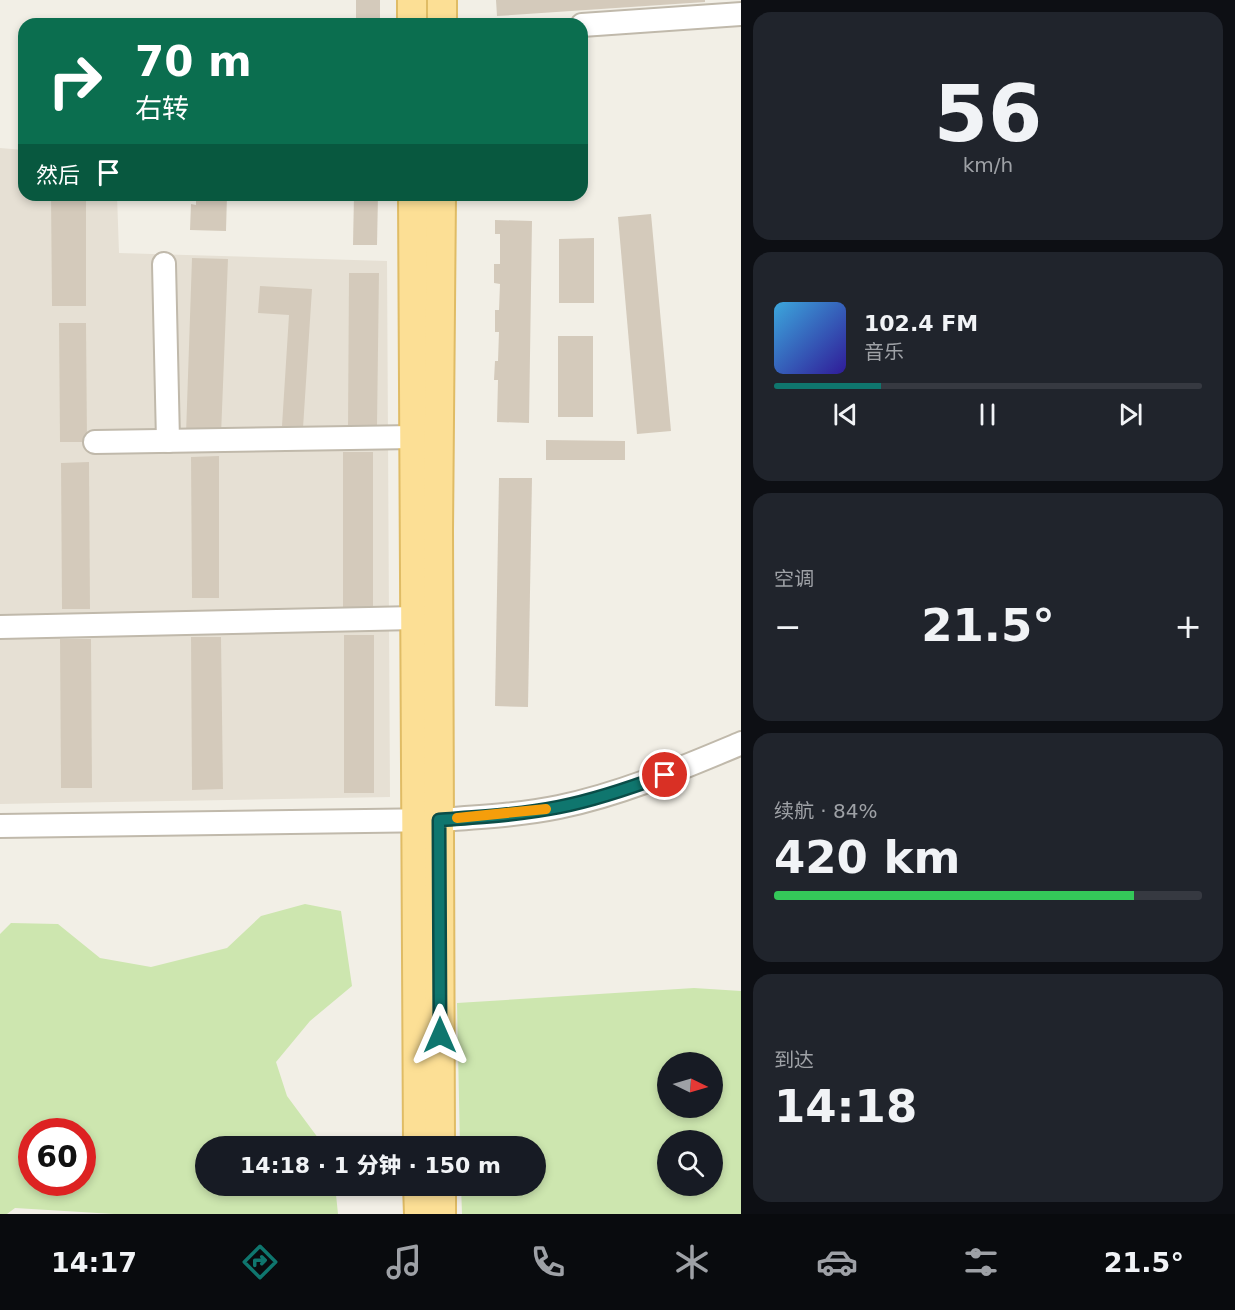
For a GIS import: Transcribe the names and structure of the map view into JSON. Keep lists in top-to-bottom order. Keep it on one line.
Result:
{"north":"right","page":{"tile":[["56","km/h"],"空调",["续航 · 84%","420 km"],["到达","14:18"]],"turn":["70 m","右转"],"then":"然后","song":["102.4 FM","音乐"],"heat":["−","21.5°","+"],"limit":"60","trip":"14:18 · 1 分钟 · 150 m","tabs":["14:17","21.5°"]}}
